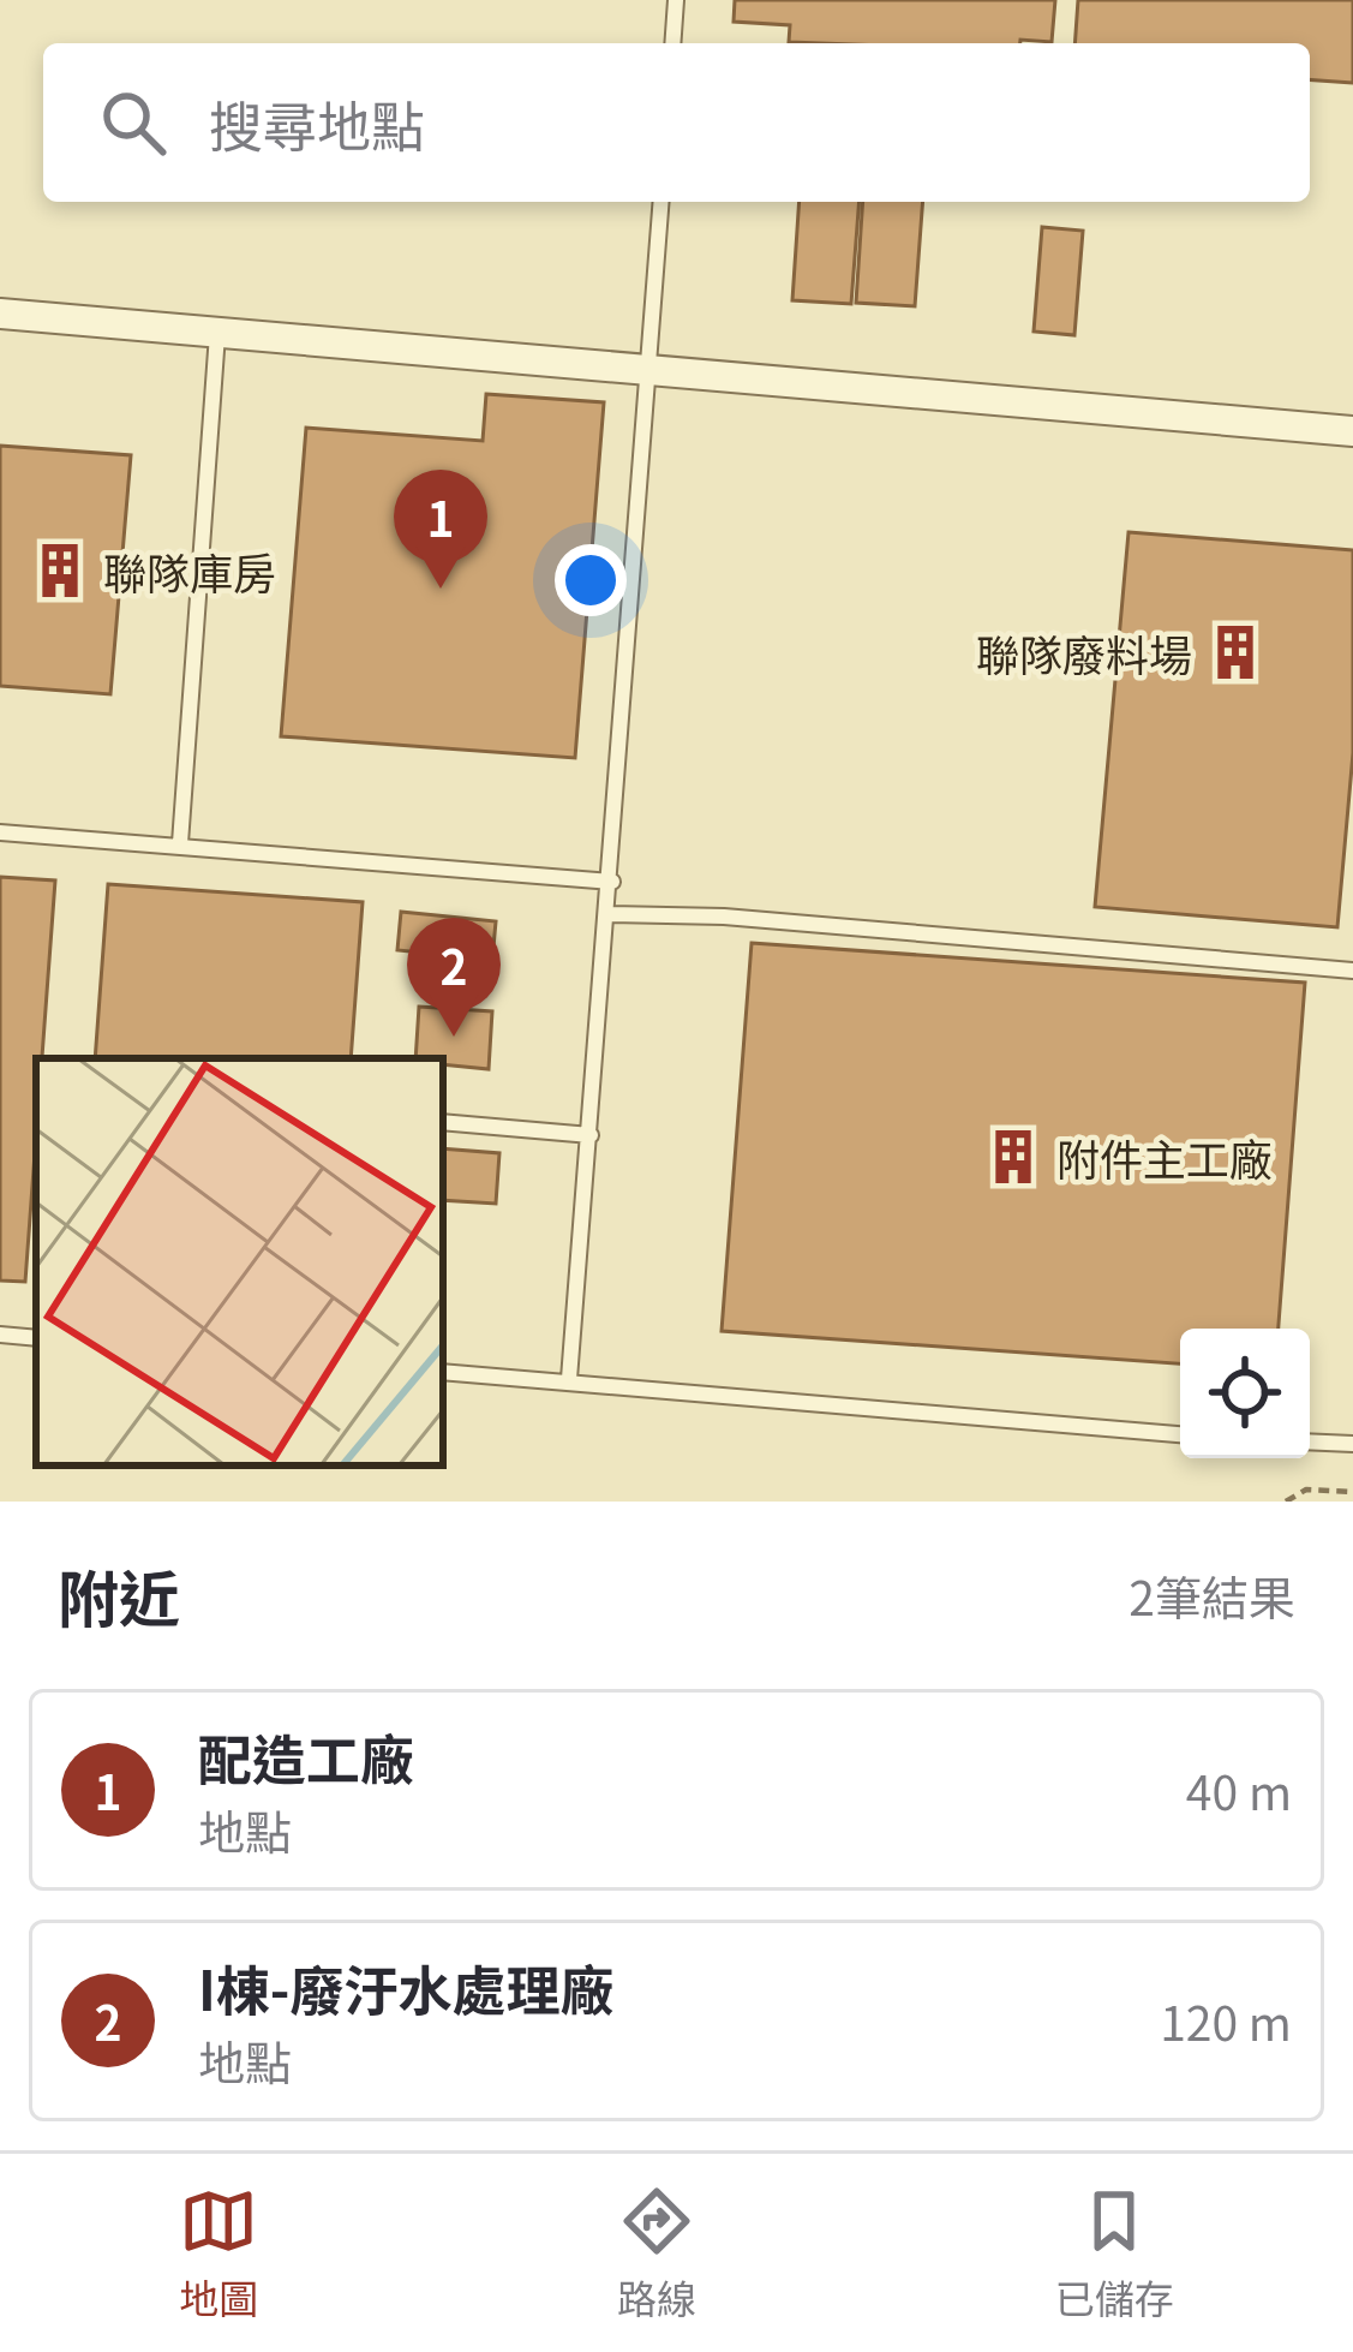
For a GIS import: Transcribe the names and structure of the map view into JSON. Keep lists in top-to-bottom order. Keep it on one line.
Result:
{"places":{"building":["聯隊庫房","聯隊廢料場","附件主工廠"]},"page":{"search":"搜尋地點","pins":["1","2"],"heading":["附近","2筆結果"],"list":[{"mark":"1","name":"配造工廠","note":"地點","value":"40 m"},{"mark":"2","name":"I棟-廢汙水處理廠","note":"地點","value":"120 m"}],"nav":["地圖","路線","已儲存"]}}
